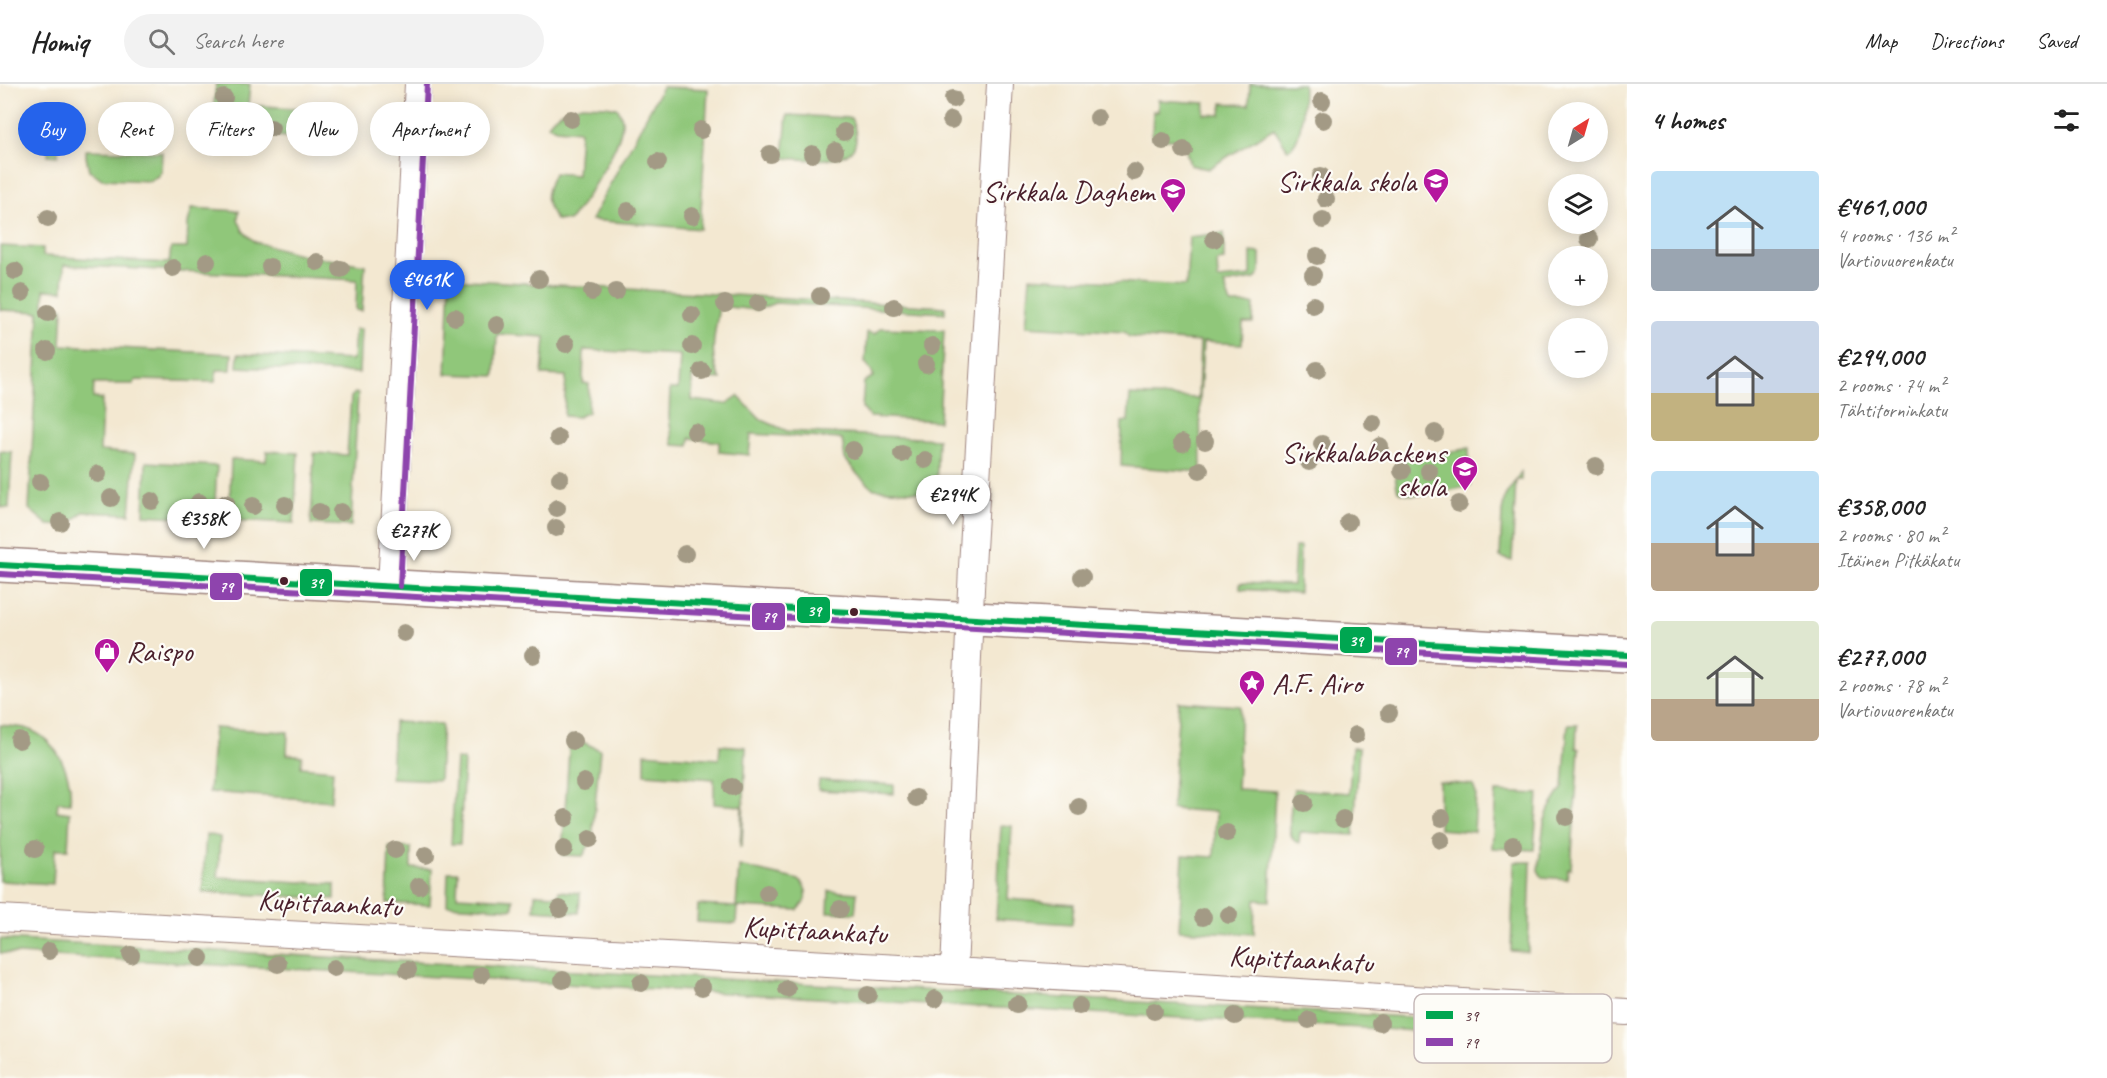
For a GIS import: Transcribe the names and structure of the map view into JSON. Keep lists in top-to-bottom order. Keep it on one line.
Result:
{"streets":{"street":["Kupittaankatu"]},"places":{"school or university":["Sirkkala skola","Sirkkala Daghem","Sirkkalabackens skola"],"shop":["Raispo"],"place":["A.F. Airo"]},"lines":["transit line 79","transit line 39"],"legend":["39","79"],"north":"top right","page":{"header":"Homiq","search":"Search here","nav":["Map","Directions","Saved"],"heading":"4 homes","map_buttons":["+","−"],"chip":["Buy","Rent","Filters","New","Apartment"],"list":[{"name":"€461,000","note":"4 rooms · 136 m² · Vartiovuorenkatu"},{"name":"€294,000","note":"2 rooms · 74 m² · Tähtitorninkatu"},{"name":"€358,000","note":"2 rooms · 80 m² · Itäinen Pitkäkatu"},{"name":"€277,000","note":"2 rooms · 78 m² · Vartiovuorenkatu"}],"price":["€461K","€294K","€358K","€277K"]}}
